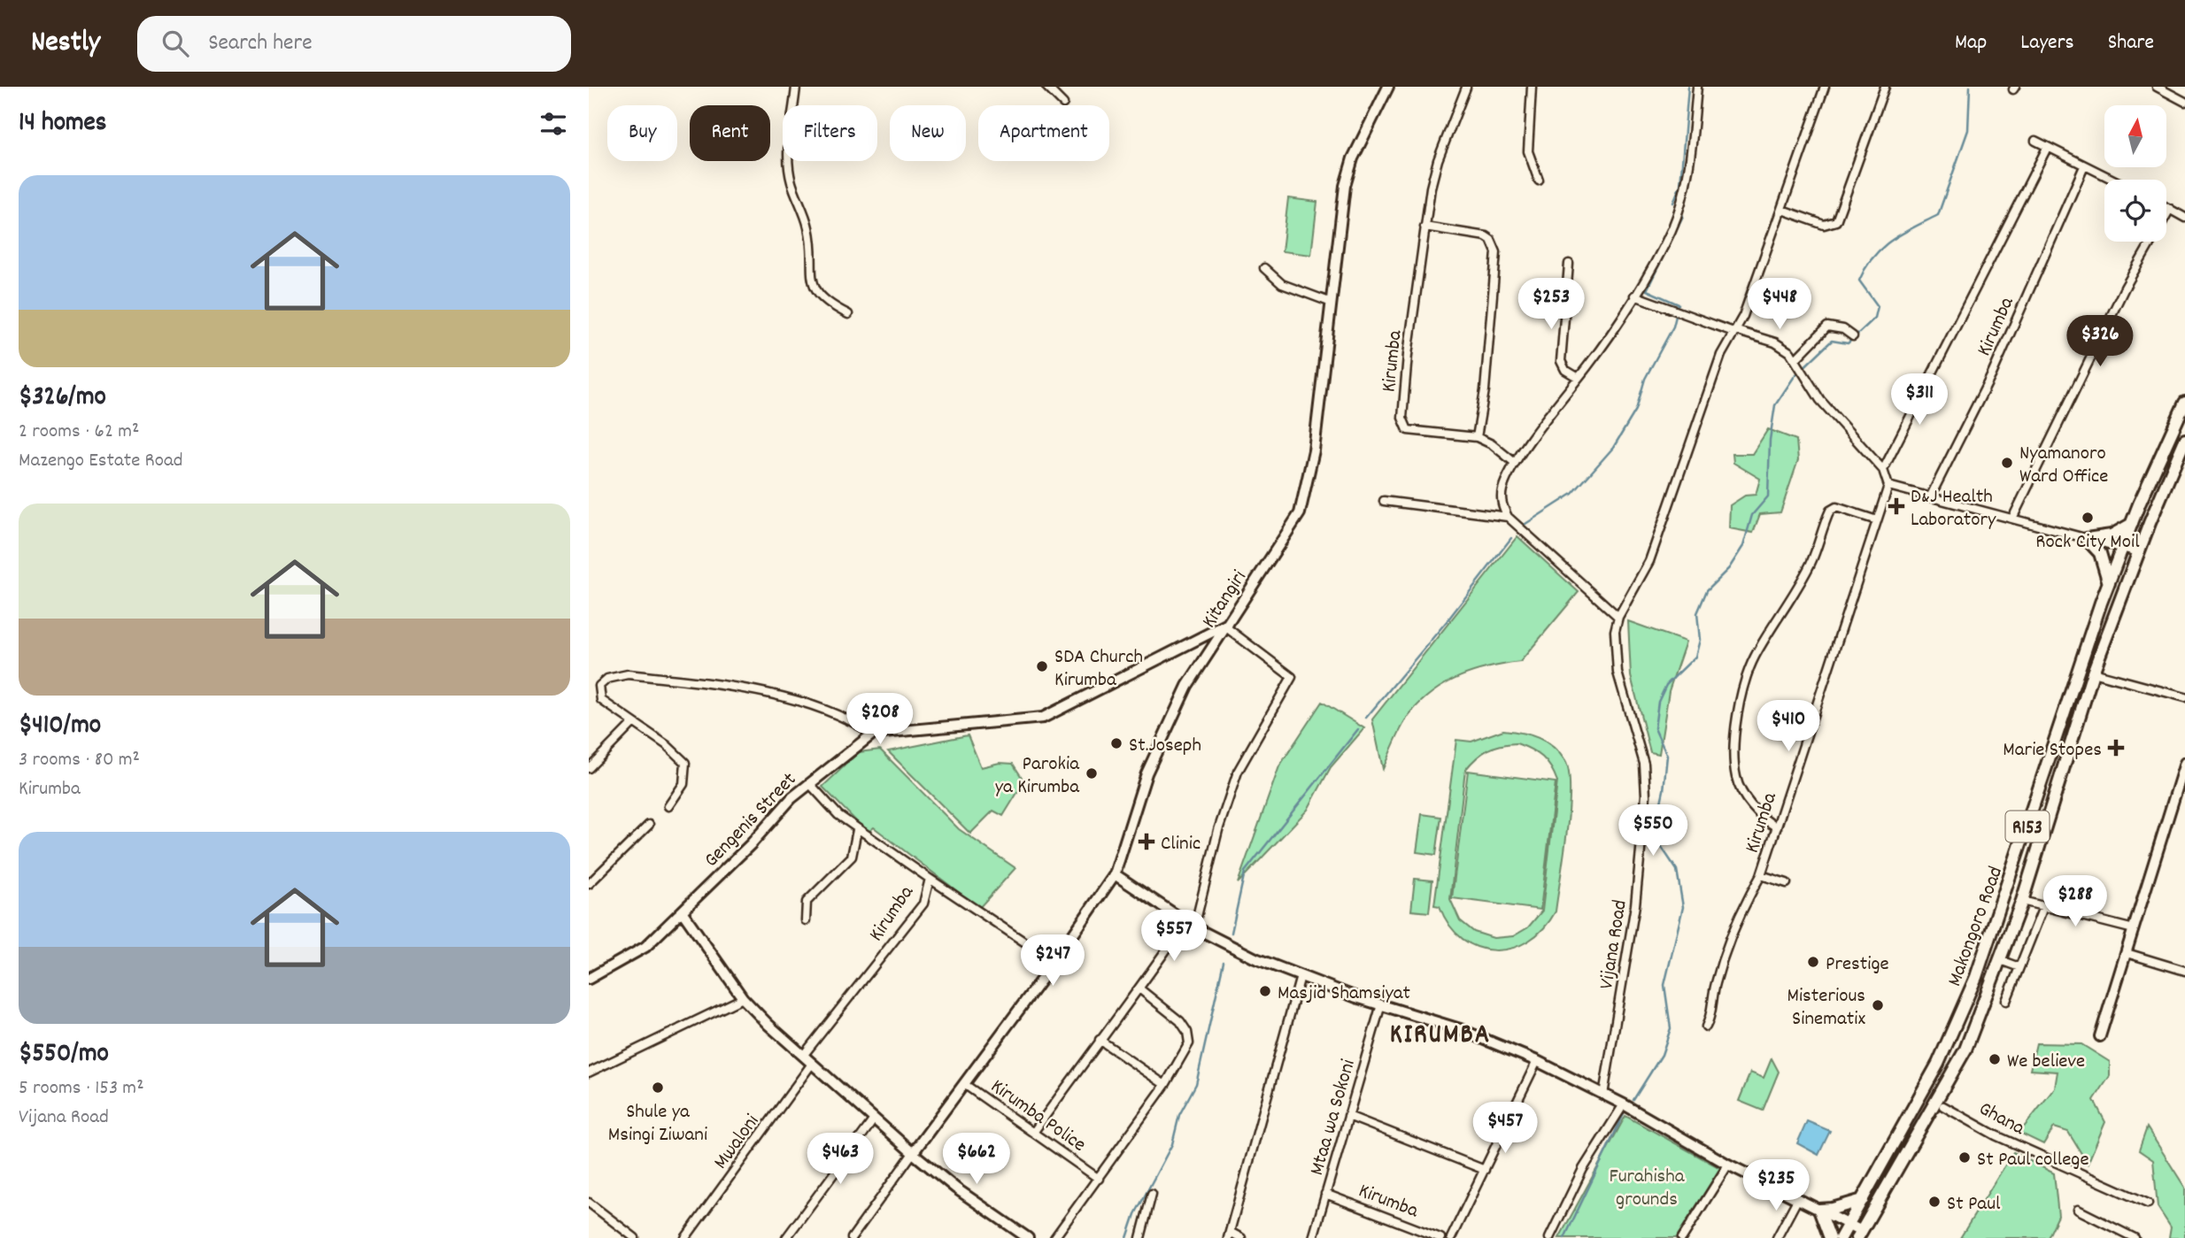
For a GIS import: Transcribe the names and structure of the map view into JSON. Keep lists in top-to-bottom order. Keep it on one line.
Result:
{"streets":{"main road":["R153","Makongoro Road"],"street":["Kirumba","Kitangiri","Gengenis Street","Vijana Road","Kirumba Police","Mtaa wa Sokoni","Ghana","Mwaloni"]},"crossings":[["Kirumba","Gengenis Street"],["Kirumba","Mtaa wa Sokoni"],["Kitangiri","Kirumba Police"]],"districts":["KIRUMBA"],"parks":["Furahisha grounds"],"places":{"other":["Nyamanoro Ward Office","Rock City Moil","SDA Church Kirumba","St.Joseph","Parokia ya Kirumba","Prestige","Masjid Shamsiyat","Misterious Sinematix","We believe","Shule ya Msingi Ziwani","St Paul college","St Paul"],"health":["D&J Health Laboratory","Marie Stopes","Clinic"]},"north":"top","page":{"header":"Nestly","search":"Search here","nav":["Map","Layers","Share"],"heading":"14 homes","chip":["Buy","Rent","Filters","New","Apartment"],"list":[{"name":"$326/mo","note":"2 rooms · 62 m² · Mazengo Estate Road"},{"name":"$410/mo","note":"3 rooms · 80 m² · Kirumba"},{"name":"$550/mo","note":"5 rooms · 153 m² · Vijana Road"}],"price":["$253","$448","$326","$311","$208","$410","$550","$288","$557","$247","$457","$463","$662","$235"]}}
